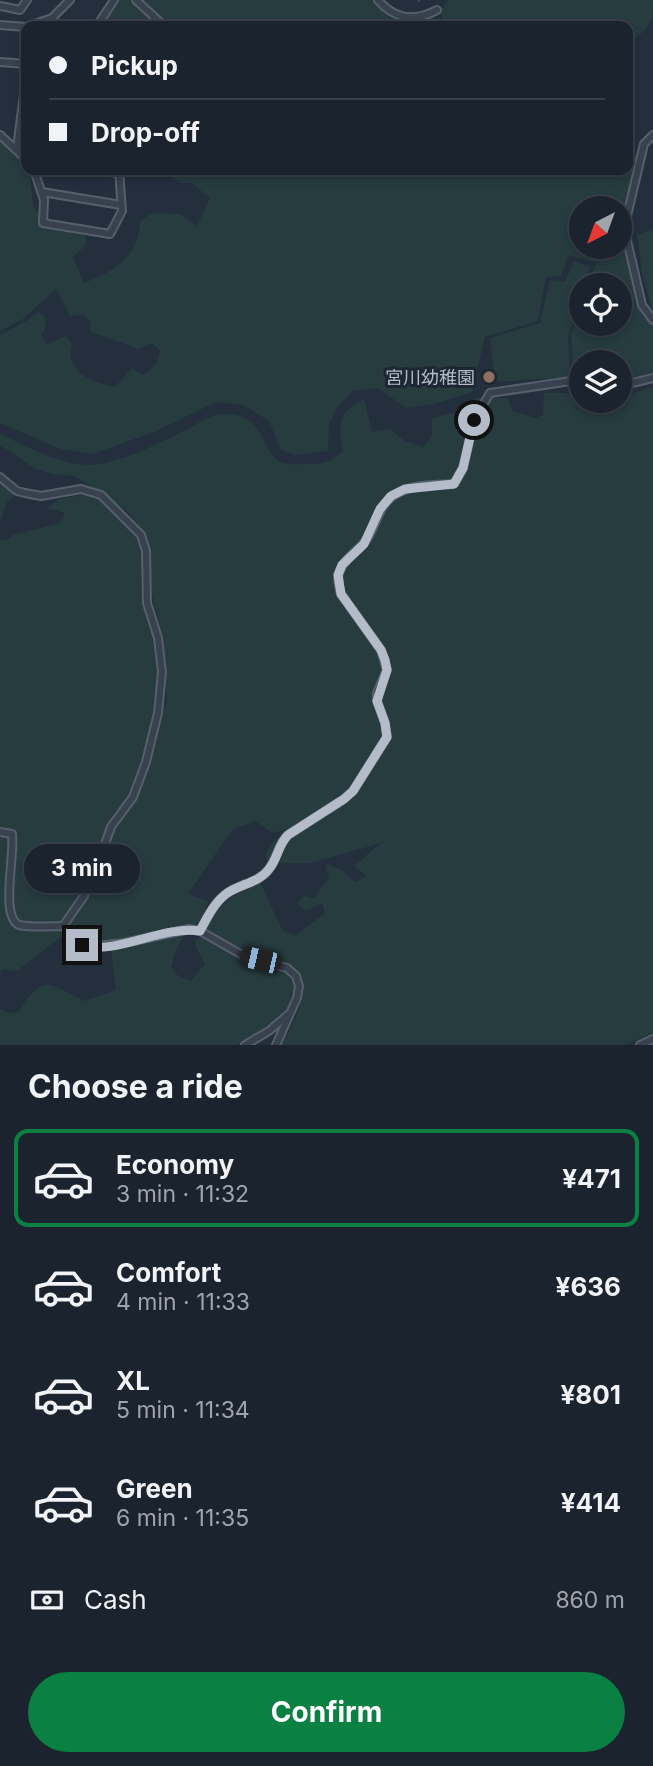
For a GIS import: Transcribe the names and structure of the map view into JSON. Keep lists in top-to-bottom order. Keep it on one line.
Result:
{"places":["宮川幼稚園"],"north":"bottom left","page":{"banner":["Pickup","Drop-off"],"bubble":"3 min","heading":"Choose a ride","list":[{"name":"Economy","note":"3 min · 11:32","value":"¥471"},{"name":"Comfort","note":"4 min · 11:33","value":"¥636"},{"name":"XL","note":"5 min · 11:34","value":"¥801"},{"name":"Green","note":"6 min · 11:35","value":"¥414"}],"pay":["Cash","860 m"],"buttons":"Confirm"}}
